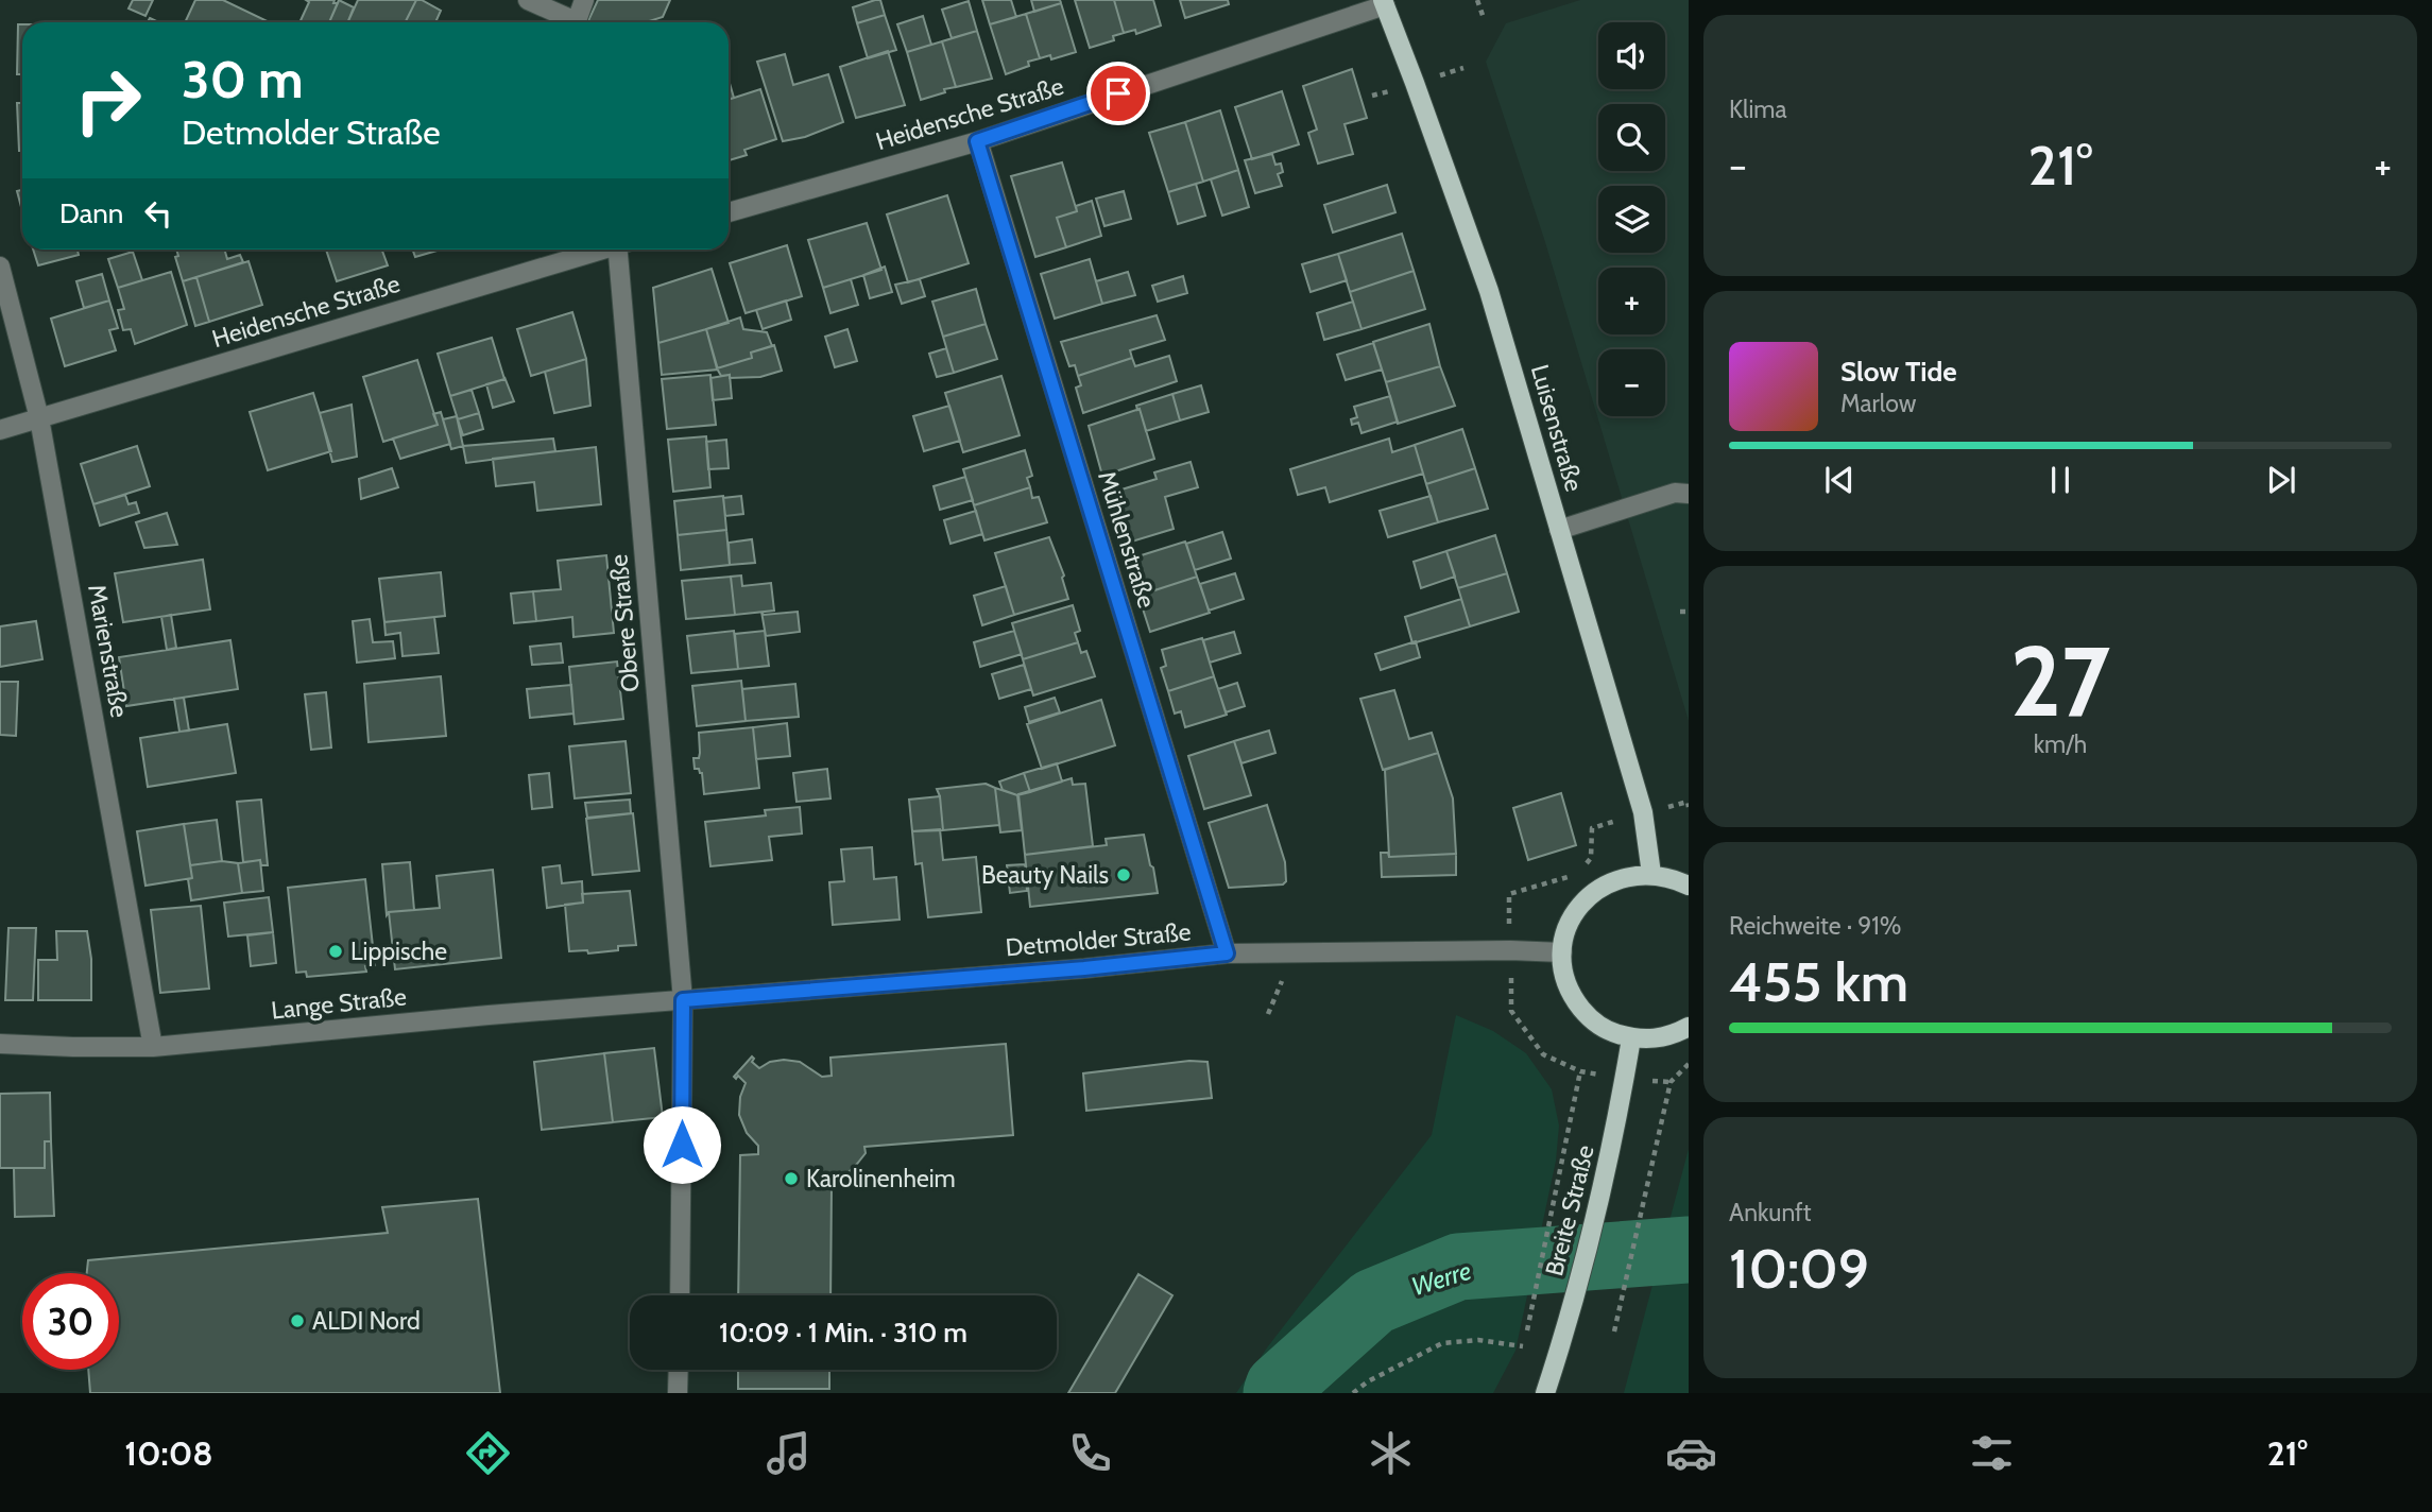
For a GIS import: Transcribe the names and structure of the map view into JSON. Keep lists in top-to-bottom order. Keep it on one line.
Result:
{"streets":{"main road":["Luisenstraße","Breite Straße"],"street":["Heidensche Straße","Mühlenstraße","Obere Straße","Marienstraße","Detmolder Straße","Lange Straße"]},"crossings":[["Heidensche Straße","Luisenstraße"],["Heidensche Straße","Mühlenstraße"],["Heidensche Straße","Marienstraße"],["Mühlenstraße","Detmolder Straße"],["Obere Straße","Detmolder Straße"],["Obere Straße","Lange Straße"],["Marienstraße","Lange Straße"],["Detmolder Straße","Lange Straße"]],"water":["Werre"],"places":["Beauty Nails","Lippische","Karolinenheim","ALDI Nord"],"page":{"tile":["Klima",["27","km/h"],["Reichweite · 91%","455 km"],["Ankunft","10:09"]],"map_buttons":["+","−"],"turn":["30 m","Detmolder Straße"],"heat":["−","21°","+"],"then":"Dann","song":["Slow Tide","Marlow"],"limit":"30","trip":"10:09 · 1 Min. · 310 m","tabs":["10:08","21°"]}}
